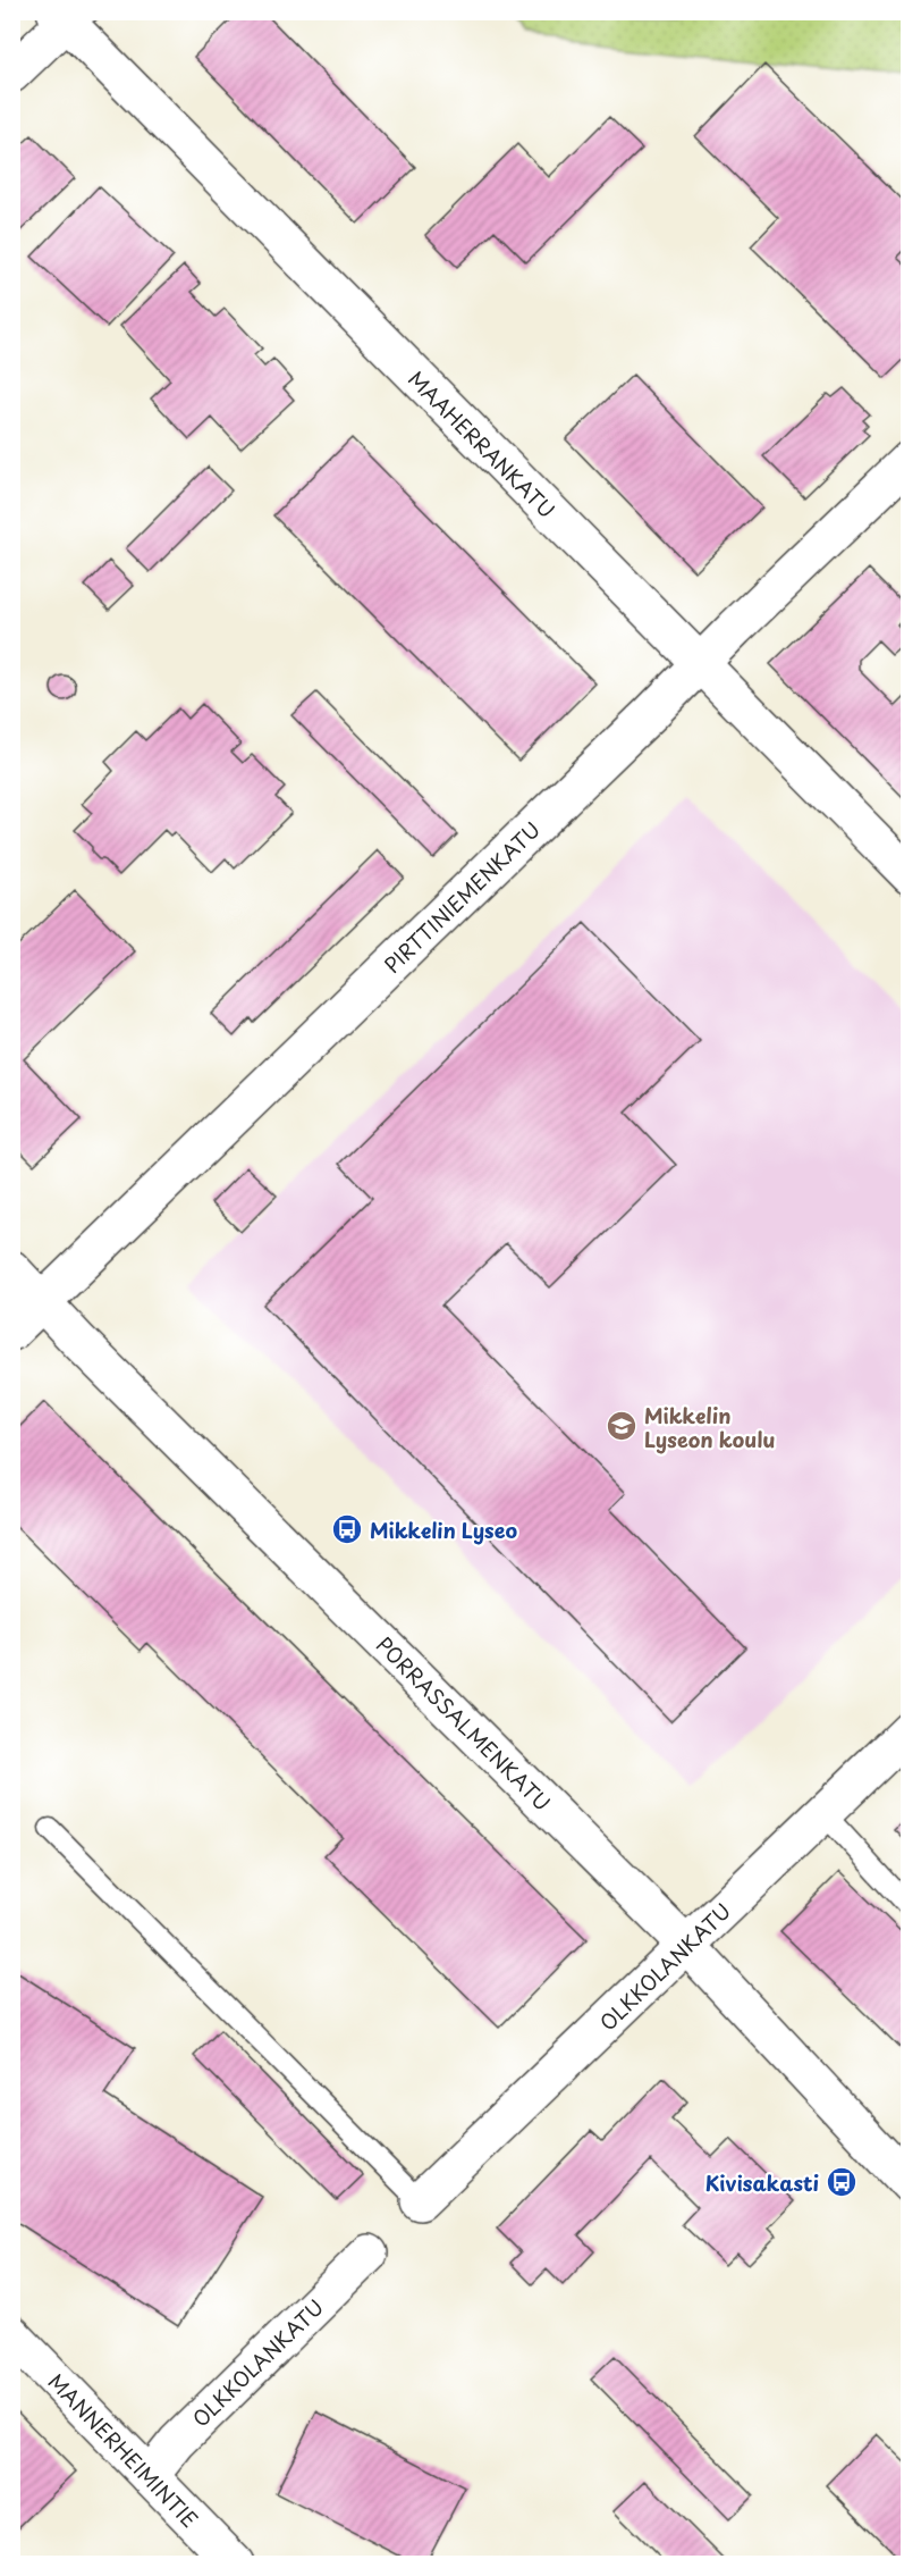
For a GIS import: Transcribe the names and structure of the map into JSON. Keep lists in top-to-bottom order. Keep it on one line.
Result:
{"streets":{"street":["MAAHERRANKATU","PIRTTINIEMENKATU","PORRASSALMENKATU","OLKKOLANKATU","MANNERHEIMINTIE"]},"crossings":[["MAAHERRANKATU","PIRTTINIEMENKATU"],["PIRTTINIEMENKATU","PORRASSALMENKATU"],["PORRASSALMENKATU","OLKKOLANKATU"],["OLKKOLANKATU","MANNERHEIMINTIE"]],"places":{"school or university":["Mikkelin Lyseon koulu"],"bus stop":["Mikkelin Lyseo","Kivisakasti"]}}
